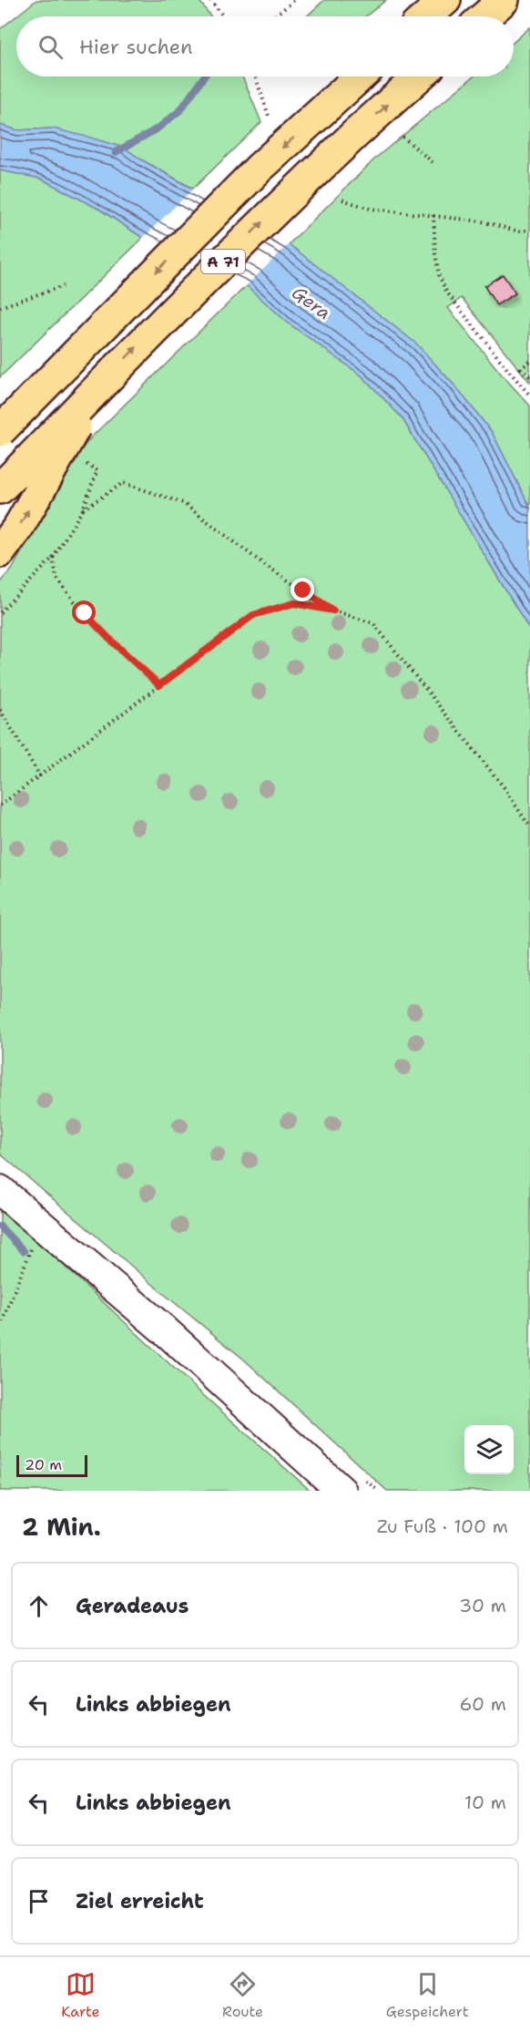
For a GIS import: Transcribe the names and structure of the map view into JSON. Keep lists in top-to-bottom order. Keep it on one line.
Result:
{"streets":{"highway":["A 71"]},"water":["Gera"],"scale_bar":"20 m","page":{"search":"Hier suchen","scale":"20 m","heading":["2 Min.","Zu Fuß · 100 m"],"list":[["Geradeaus","30 m"],["Links abbiegen","60 m"],["Links abbiegen","10 m"],"Ziel erreicht"],"nav":["Karte","Route","Gespeichert"]}}
